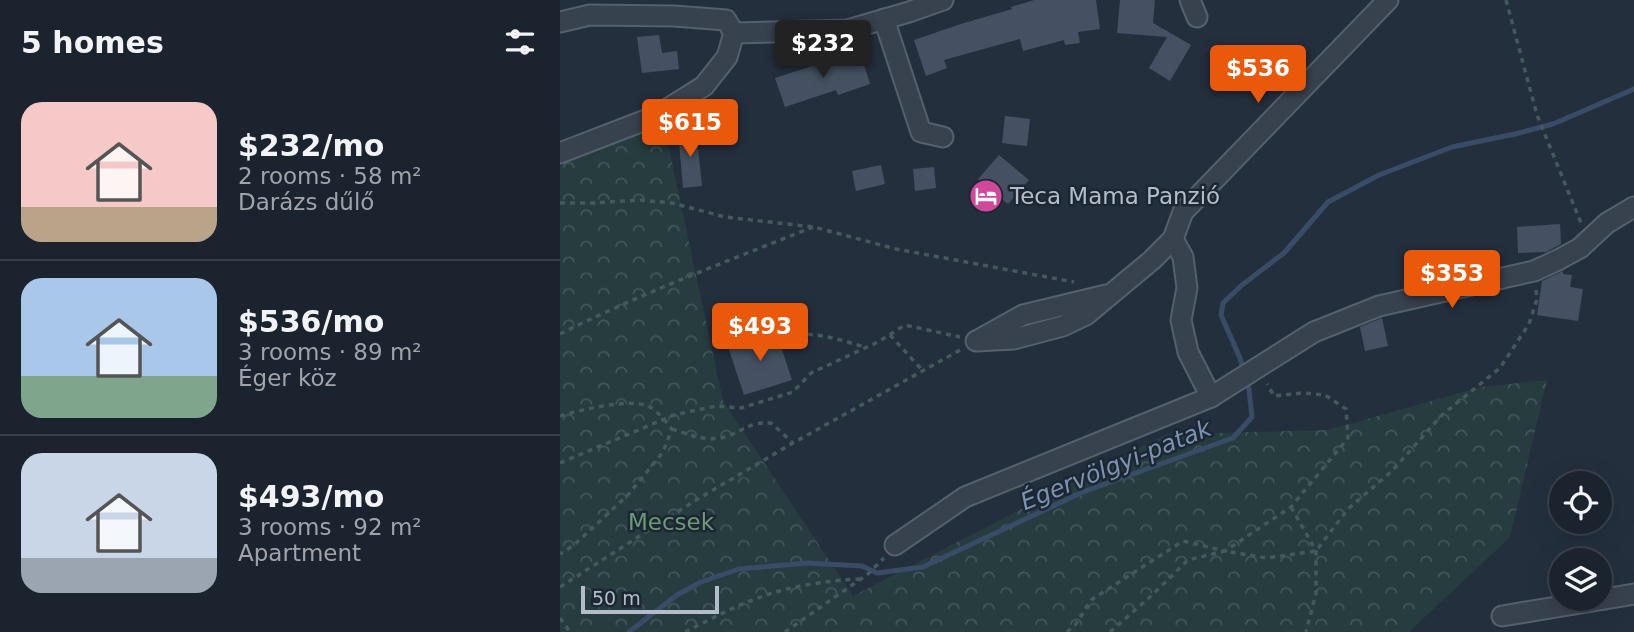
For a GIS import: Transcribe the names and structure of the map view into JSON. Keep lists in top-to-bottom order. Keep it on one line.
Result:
{"water":["Égervölgyi-patak"],"parks":["Mecsek"],"places":{"hotel":["Teca Mama Panzió"]},"scale_bar":"50 m","page":{"heading":"5 homes","price":["$232","$536","$615","$353","$493"],"list":[{"name":"$232/mo","note":"2 rooms · 58 m² · Darázs dűlő"},{"name":"$536/mo","note":"3 rooms · 89 m² · Éger köz"},{"name":"$493/mo","note":"3 rooms · 92 m² · Apartment"}],"scale":"50 m"}}
